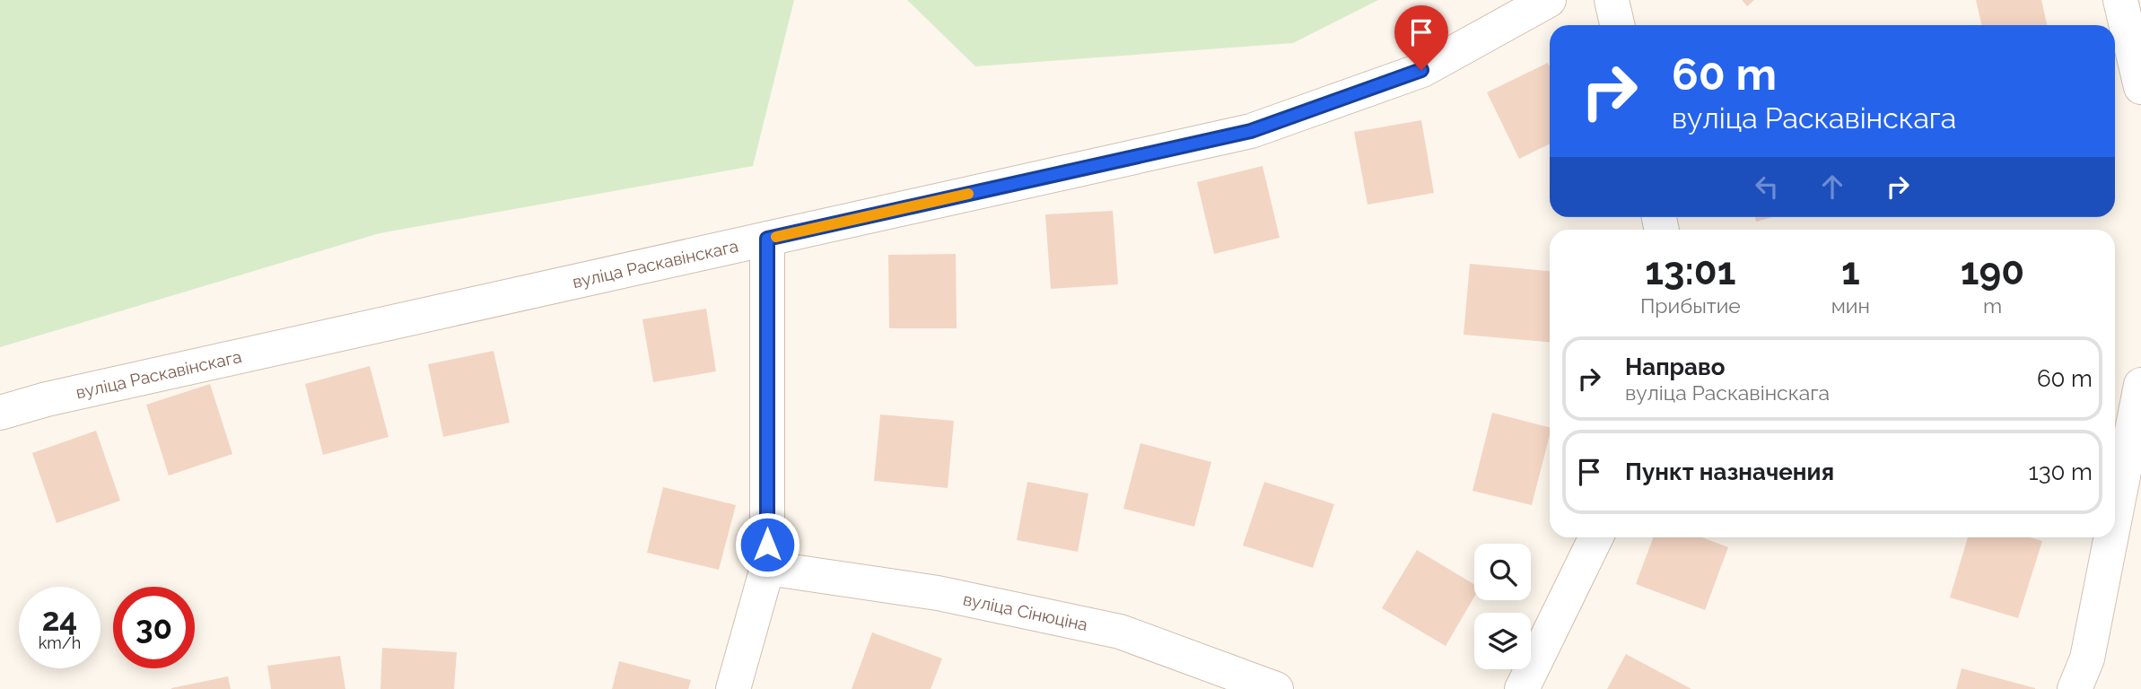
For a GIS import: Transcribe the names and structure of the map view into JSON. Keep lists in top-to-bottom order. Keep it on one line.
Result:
{"streets":{"street":["вуліца Раскавінскага","вуліца Сінюціна"]},"page":{"turn":["60 m","вуліца Раскавінскага"],"eta":["13:01","Прибытие","1","мин","190","m"],"list":[{"name":"Направо","note":"вуліца Раскавінскага","value":"60 m"},{"name":"Пункт назначения","value":"130 m"}],"speed":"24 km/h","limit":"30"}}
